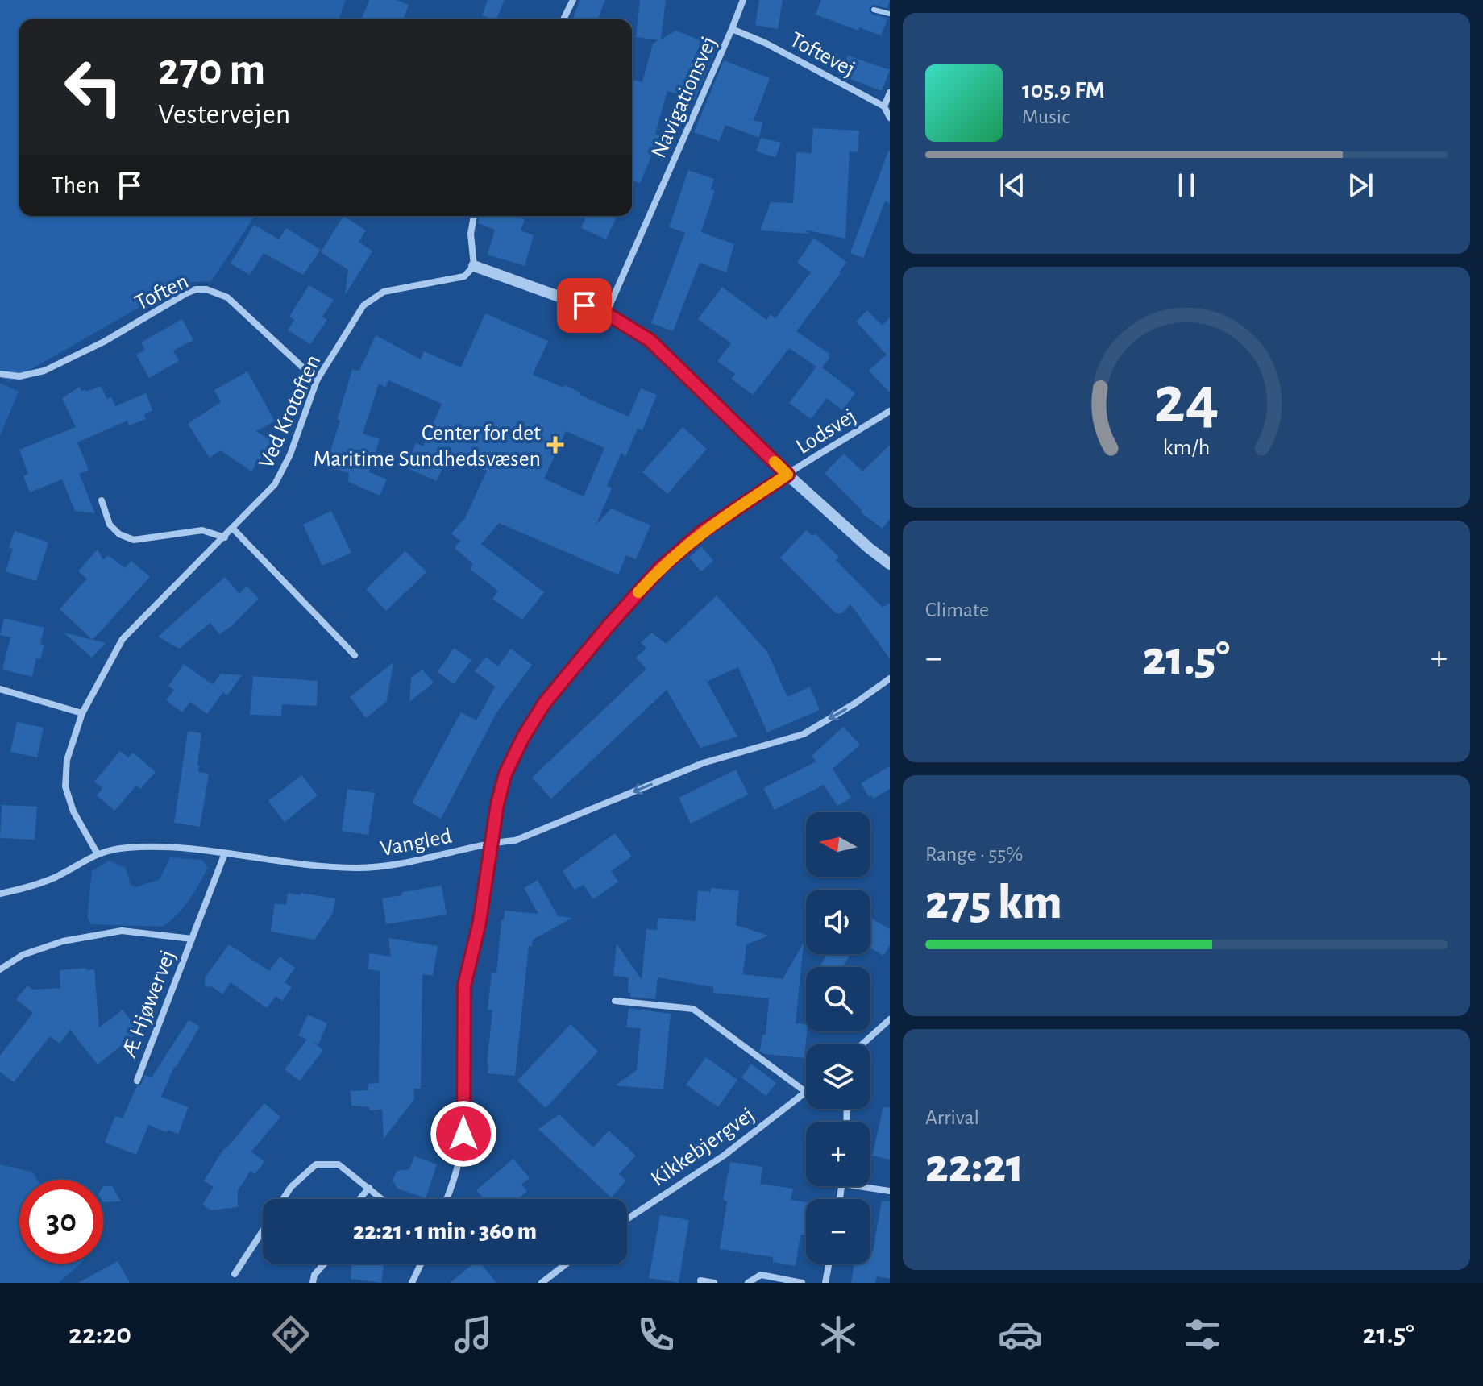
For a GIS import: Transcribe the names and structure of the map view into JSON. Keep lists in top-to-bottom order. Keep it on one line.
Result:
{"streets":{"street":["Toftevej","Navigationsvej","Toften","Ved Krotoften","Lodsvej","Vangled","Æ Hjøwervej","Kikkebjergvej"]},"crossings":[["Toftevej","Navigationsvej"],["Toften","Ved Krotoften"],["Ved Krotoften","Vangled"],["Lodsvej","Vangled"],["Vangled","Æ Hjøwervej"]],"one_way":["Vangled"],"places":{"health":["Center for det Maritime Sundhedsvæsen"]},"north":"left","page":{"turn":["270 m","Vestervejen"],"song":["105.9 FM","Music"],"then":"Then","tile":["Climate",["Range · 55%","275 km"],["Arrival","22:21"]],"heat":["−","21.5°","+"],"map_buttons":["+","−"],"limit":"30","trip":"22:21 · 1 min · 360 m","tabs":["22:20","21.5°"],"gauge":["24","km/h"]}}
